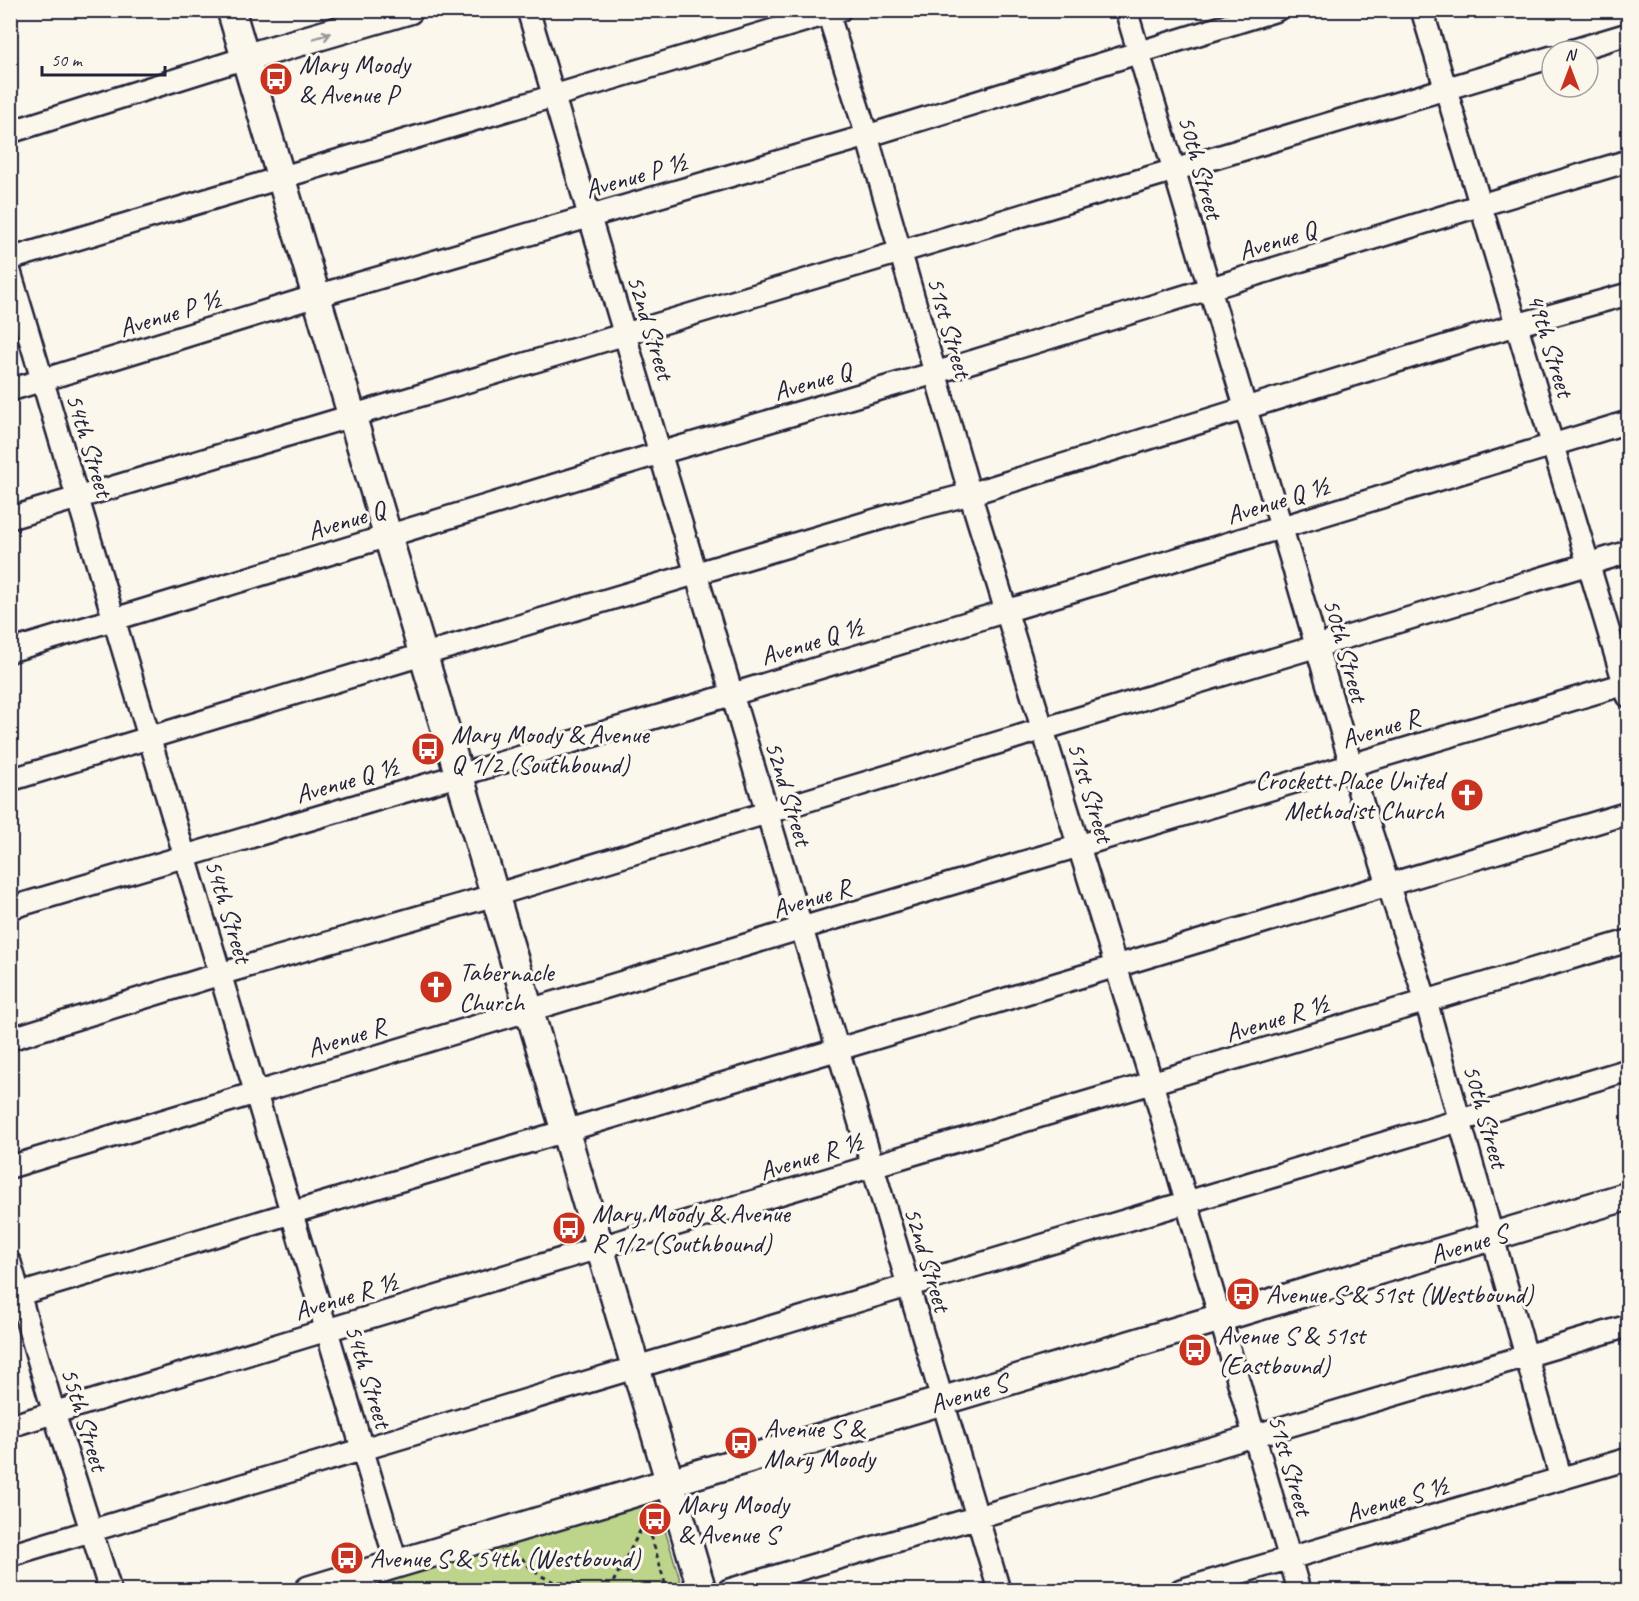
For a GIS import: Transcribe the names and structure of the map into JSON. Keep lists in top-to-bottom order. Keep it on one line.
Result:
{"streets":{"main road":["Avenue S"],"street":["50th Street","Avenue P ½","Avenue Q","52nd Street","51st Street","49th Street","54th Street","Avenue Q ½","Avenue R","Avenue R ½","55th Street","Avenue S ½"]},"crossings":[["50th Street","Avenue P ½"],["50th Street","Avenue Q"],["50th Street","Avenue Q ½"],["50th Street","Avenue R"],["50th Street","Avenue R ½"],["50th Street","Avenue S"],["50th Street","Avenue S ½"],["Avenue P ½","52nd Street"],["Avenue P ½","51st Street"],["Avenue P ½","54th Street"],["Avenue Q","52nd Street"],["Avenue Q","51st Street"],["Avenue Q","49th Street"],["Avenue Q","54th Street"],["52nd Street","Avenue Q ½"],["52nd Street","Avenue R"],["52nd Street","Avenue R ½"],["52nd Street","Avenue S"],["51st Street","Avenue Q ½"],["51st Street","Avenue R"],["51st Street","Avenue R ½"],["51st Street","Avenue S"],["51st Street","Avenue S ½"],["49th Street","Avenue Q ½"],["49th Street","Avenue R"],["54th Street","Avenue Q ½"],["54th Street","Avenue R"],["54th Street","Avenue R ½"],["54th Street","Avenue S"],["Avenue R ½","55th Street"]],"places":{"bus stop":["Mary Moody & Avenue P","Mary Moody & Avenue Q 1/2 (Southbound)","Mary Moody & Avenue R 1/2 (Southbound)","Avenue S & 51st (Westbound)","Avenue S & 51st (Eastbound)","Avenue S & Mary Moody","Mary Moody & Avenue S","Avenue S & 54th (Westbound)"],"church":["Crockett Place United Methodist Church","Tabernacle Church"]},"scale_bar":"50 m","north":"top"}
